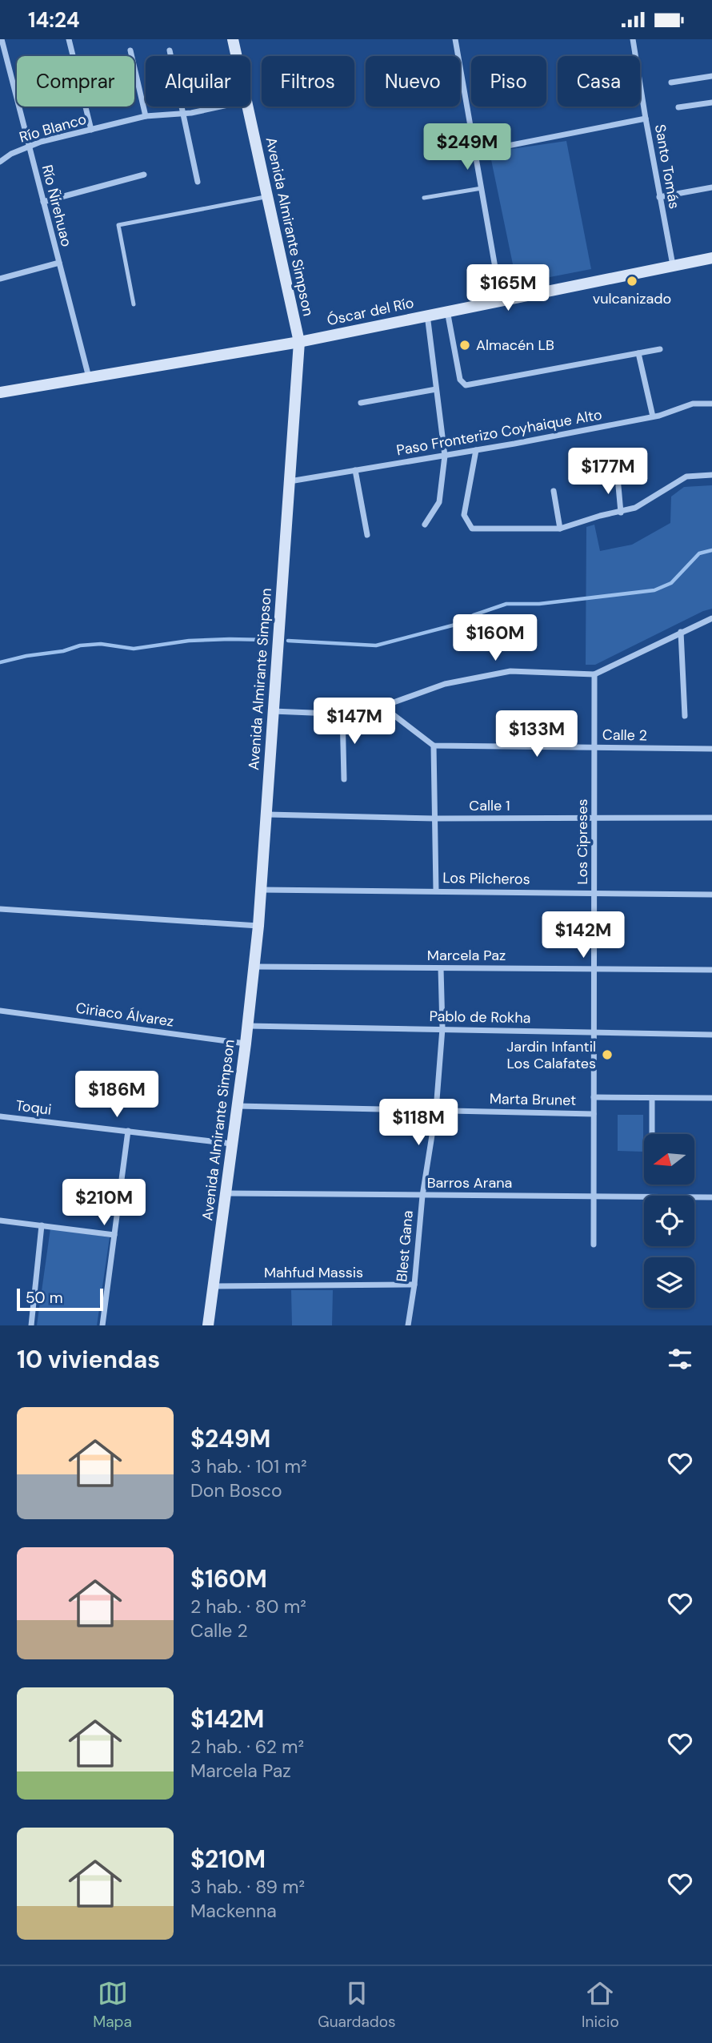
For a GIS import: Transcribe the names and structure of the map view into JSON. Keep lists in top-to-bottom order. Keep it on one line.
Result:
{"streets":{"street":["Río Blanco","Santo Tomás","Río Ñirehuao","Avenida Almirante Simpson","Óscar del Río","Paso Fronterizo Coyhaique Alto","Calle 2","Calle 1","Los Cipreses","Los Pilcheros","Marcela Paz","Ciriaco Álvarez","Pablo de Rokha","Marta Brunet","Toqui","Barros Arana","Blest Gana","Mahfud Massis"]},"crossings":[["Río Blanco","Río Ñirehuao"],["Santo Tomás","Óscar del Río"],["Río Ñirehuao","Óscar del Río"],["Avenida Almirante Simpson","Óscar del Río"],["Avenida Almirante Simpson","Paso Fronterizo Coyhaique Alto"],["Avenida Almirante Simpson","Calle 1"],["Avenida Almirante Simpson","Los Pilcheros"],["Avenida Almirante Simpson","Marcela Paz"],["Avenida Almirante Simpson","Ciriaco Álvarez"],["Avenida Almirante Simpson","Pablo de Rokha"],["Avenida Almirante Simpson","Marta Brunet"],["Avenida Almirante Simpson","Toqui"],["Avenida Almirante Simpson","Barros Arana"],["Avenida Almirante Simpson","Mahfud Massis"],["Calle 2","Los Cipreses"],["Calle 1","Los Cipreses"],["Los Cipreses","Los Pilcheros"],["Los Cipreses","Marcela Paz"],["Los Cipreses","Pablo de Rokha"],["Los Cipreses","Marta Brunet"],["Los Cipreses","Barros Arana"],["Marcela Paz","Blest Gana"],["Pablo de Rokha","Blest Gana"],["Marta Brunet","Blest Gana"],["Barros Arana","Blest Gana"],["Blest Gana","Mahfud Massis"]],"places":["vulcanizado","Almacén LB","Jardin Infantil Los Calafates"],"scale_bar":"50 m","north":"left","page":{"status":"14:24","chip":["Comprar","Alquilar","Filtros","Nuevo","Piso","Casa"],"price":["$249M","$165M","$177M","$160M","$147M","$133M","$142M","$186M","$118M","$210M"],"scale":"50 m","heading":"10 viviendas","list":[{"name":"$249M","note":"3 hab. · 101 m² · Don Bosco"},{"name":"$160M","note":"2 hab. · 80 m² · Calle 2"},{"name":"$142M","note":"2 hab. · 62 m² · Marcela Paz"},{"name":"$210M","note":"3 hab. · 89 m² · Mackenna"}],"tabs":["Mapa","Guardados","Inicio"]}}
